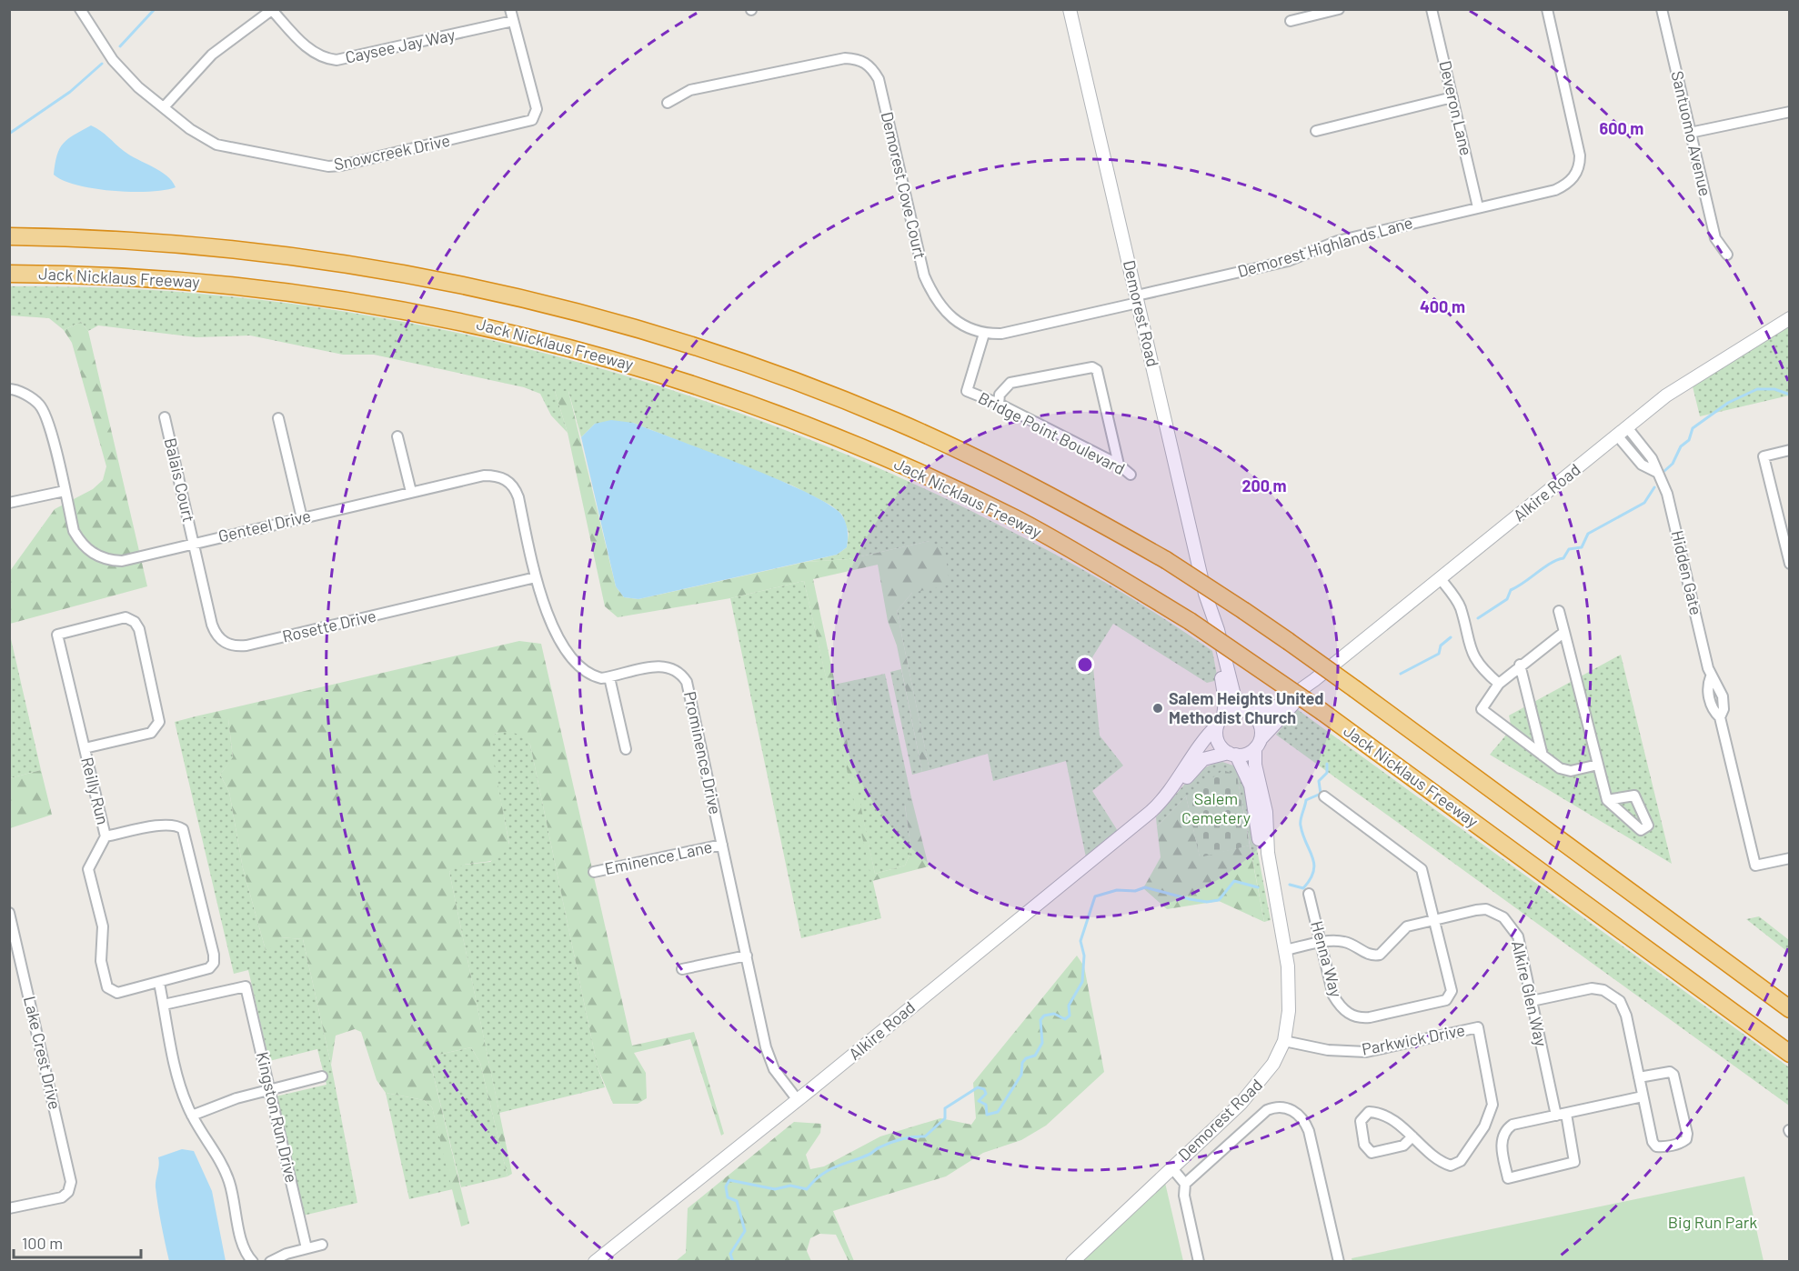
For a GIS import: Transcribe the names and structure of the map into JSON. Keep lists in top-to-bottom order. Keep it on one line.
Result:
{"streets":{"highway":["Jack Nicklaus Freeway"],"main road":["Demorest Road","Alkire Road"],"street":["Caysee Jay Way","Deveron Lane","Santuomo Avenue","Snowcreek Drive","Demorest Cove Court","Demorest Highlands Lane","Bridge Point Boulevard","Balais Court","Genteel Drive","Hidden Gate","Rosette Drive","Prominence Drive","Reilly Run","Eminence Lane","Henna Way","Alkire Glen Way","Parkwick Drive","Lake Crest Drive","Kingston Run Drive"]},"crossings":[["Caysee Jay Way","Snowcreek Drive"],["Deveron Lane","Demorest Highlands Lane"],["Demorest Cove Court","Bridge Point Boulevard"],["Demorest Highlands Lane","Demorest Road"],["Demorest Road","Alkire Road"],["Demorest Road","Alkire Glen Way"],["Demorest Road","Parkwick Drive"],["Balais Court","Genteel Drive"],["Balais Court","Rosette Drive"],["Alkire Road","Hidden Gate"],["Alkire Road","Prominence Drive"],["Genteel Drive","Rosette Drive"],["Genteel Drive","Prominence Drive"],["Rosette Drive","Prominence Drive"],["Prominence Drive","Eminence Lane"],["Henna Way","Alkire Glen Way"]],"parks":["Salem Cemetery","Big Run Park"],"places":["Salem Heights United Methodist Church"],"scale_bar":"100 m","rings":["600 m","400 m","200 m"]}
